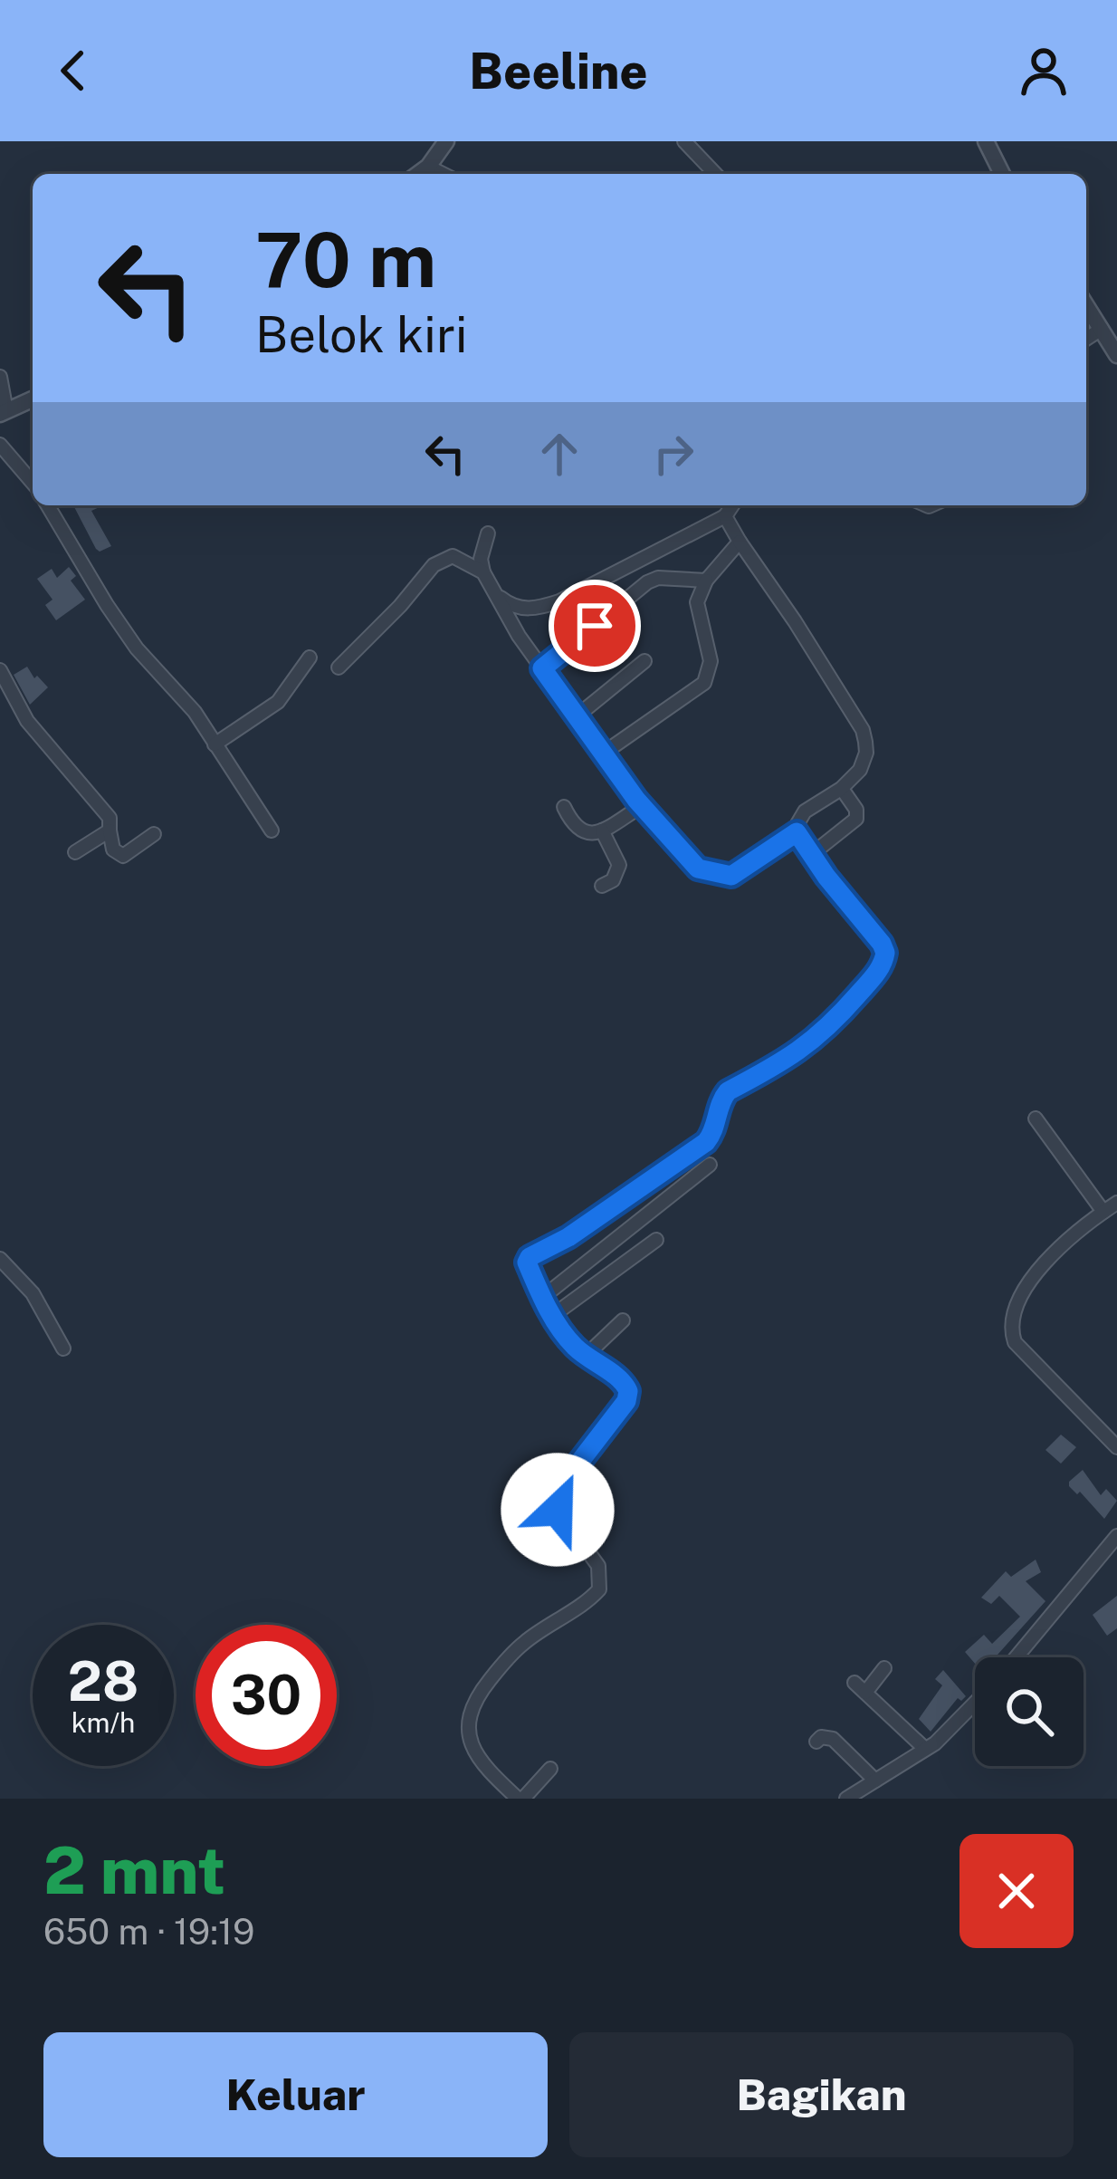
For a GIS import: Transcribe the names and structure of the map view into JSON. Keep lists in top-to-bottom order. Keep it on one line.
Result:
{"page":{"header":"Beeline","turn":["70 m","Belok kiri"],"speed":"28 km/h","limit":"30","heading":["2 mnt","650 m · 19:19"],"buttons":["Keluar","Bagikan"]}}
